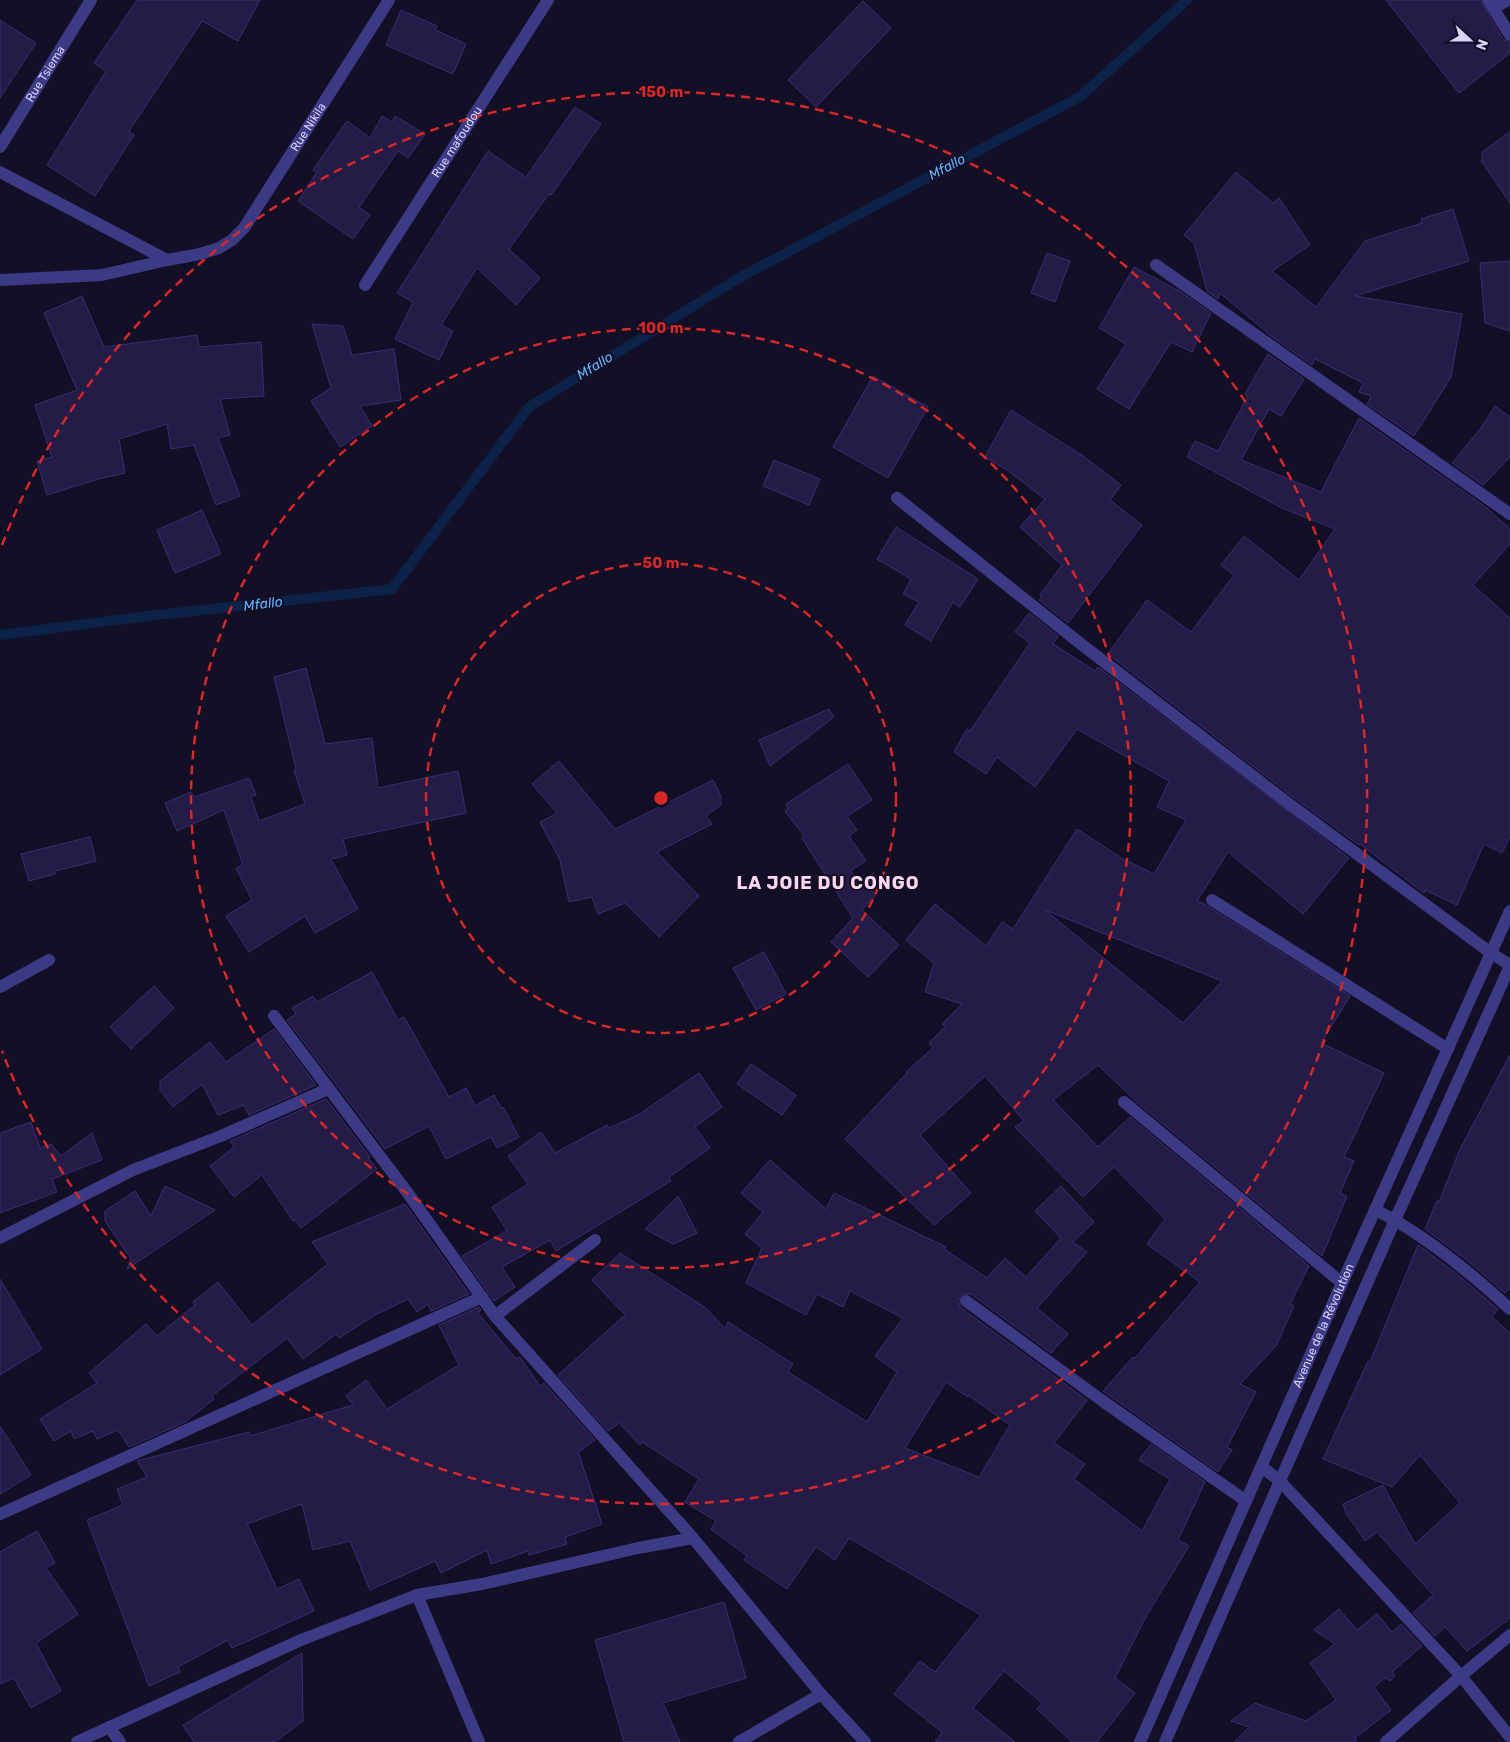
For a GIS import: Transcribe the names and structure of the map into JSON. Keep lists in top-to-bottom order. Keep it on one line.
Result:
{"streets":{"street":["Rue Tsiema","Rue Nikila","Rue mafoudou","Avenue de la Révolution"]},"districts":["LA JOIE DU CONGO"],"water":["Mfallo"],"north":"right","rings":["150 m","100 m","50 m"]}
